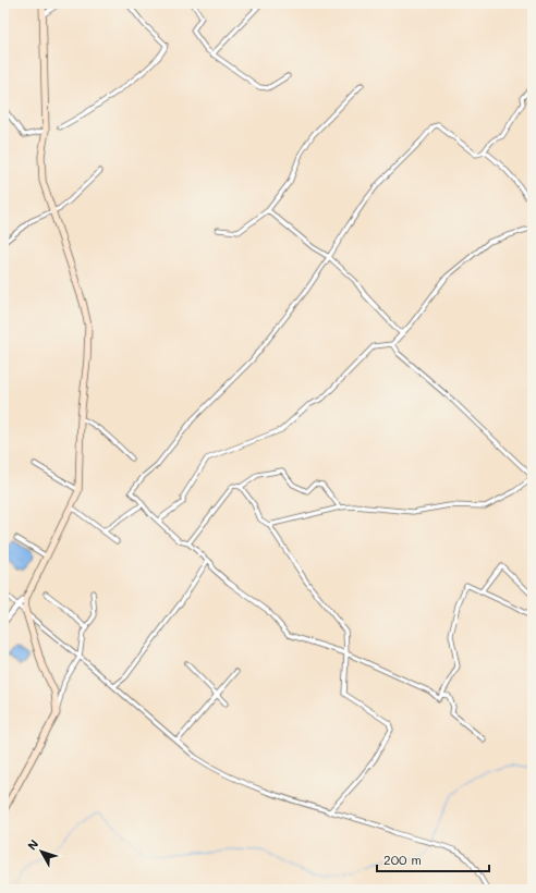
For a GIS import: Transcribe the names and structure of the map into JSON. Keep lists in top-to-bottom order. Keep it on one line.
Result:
{"scale_bar":"200 m","north":"top left"}
